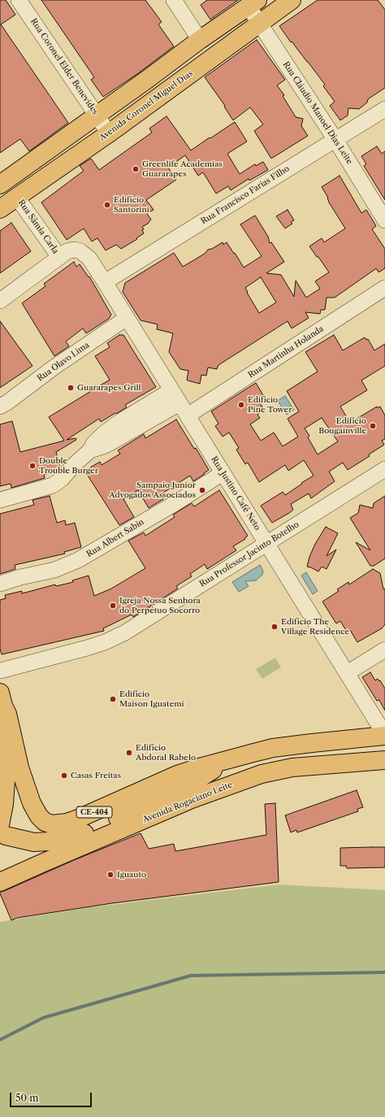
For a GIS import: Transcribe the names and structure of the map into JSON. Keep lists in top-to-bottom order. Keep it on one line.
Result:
{"streets":{"main road":["Avenida Coronel Miguel Dias","Avenida Rogaciano Leite","CE-404"],"street":["Rua Coronel Elder Benevides","Rua Cláudio Manoel Dias Leite","Rua Francisco Farias Filho","Rua Sâmia Carla","Rua Martinha Holanda","Rua Olavo Lima","Rua Justino Café Neto","Rua Albert Sabin","Rua Professor Jacinto Botelho"]},"crossings":[["Rua Coronel Elder Benevides","Avenida Coronel Miguel Dias"],["Avenida Coronel Miguel Dias","Rua Cláudio Manoel Dias Leite"],["Avenida Coronel Miguel Dias","Rua Sâmia Carla"],["Rua Cláudio Manoel Dias Leite","Rua Francisco Farias Filho"],["Rua Francisco Farias Filho","Rua Justino Café Neto"],["Rua Sâmia Carla","Rua Justino Café Neto"],["Rua Martinha Holanda","Rua Justino Café Neto"],["Rua Olavo Lima","Rua Justino Café Neto"],["Rua Justino Café Neto","Rua Albert Sabin"],["Rua Justino Café Neto","Rua Professor Jacinto Botelho"],["Rua Justino Café Neto","CE-404"]],"places":["Greenlife Academias Guararapes","Edifício Santorini","Guararapes Grill","Edifício Pine Tower","Edifício Bougainville","Double Trouble Burger","Sampaio Junior Advogados Associados","Igreja Nossa Senhora do Perpétuo Socorro","Edifício The Village Residence","Edifício Maison Iguatemi","Edifício Abdoral Rabelo","Casas Freitas","Iguauto"],"scale_bar":"50 m"}
